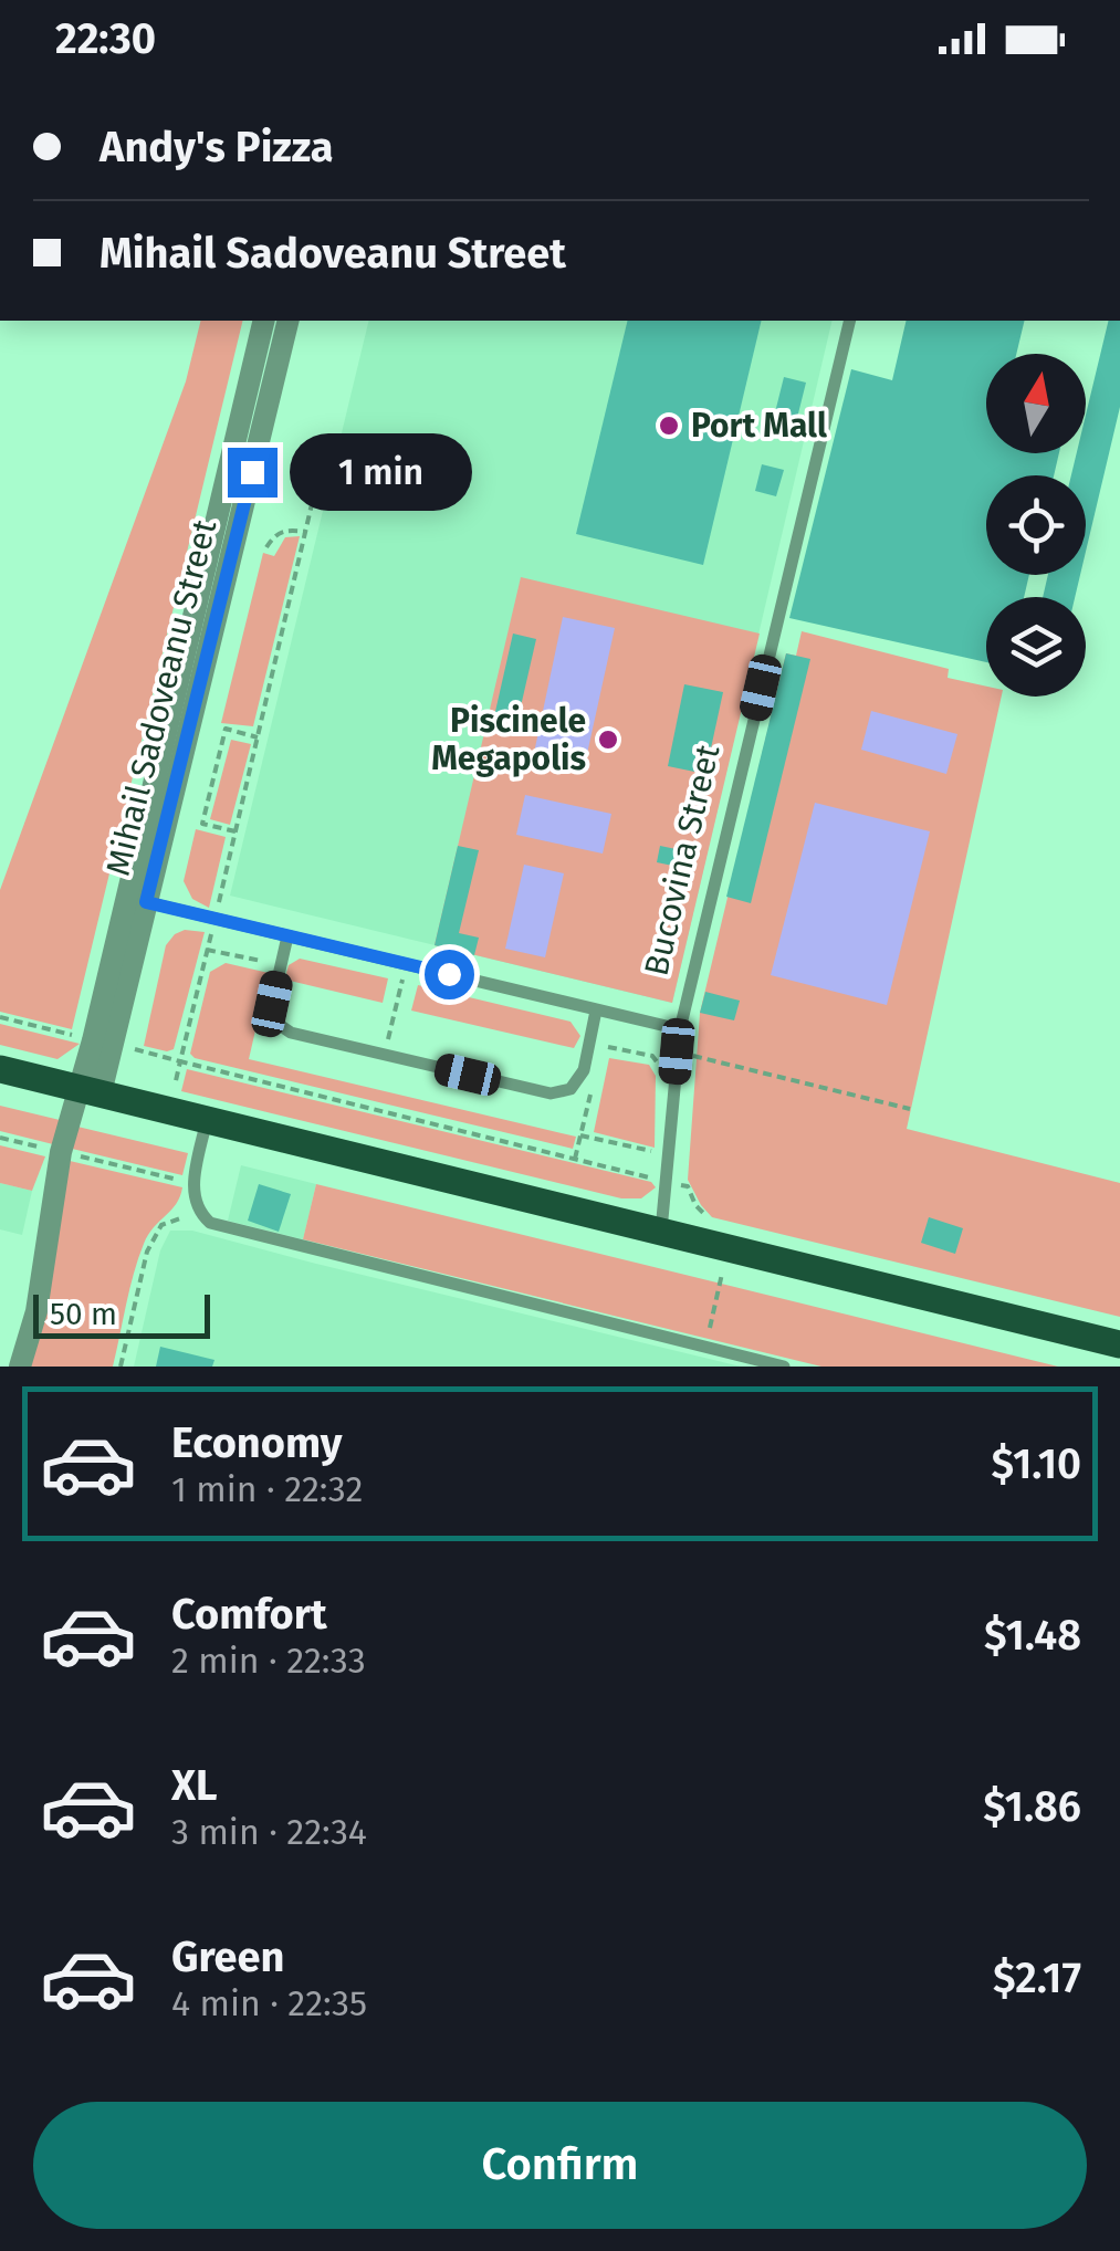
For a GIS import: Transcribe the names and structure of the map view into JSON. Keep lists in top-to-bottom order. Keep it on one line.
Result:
{"streets":{"street":["Mihail Sadoveanu Street"],"lane":["Bucovina Street"]},"places":["Port Mall","Piscinele Megapolis"],"scale_bar":"50 m","north":"top","page":{"status":"22:30","banner":["Andy's Pizza","Mihail Sadoveanu Street"],"bubble":"1 min","scale":"50 m","list":[{"name":"Economy","note":"1 min · 22:32","value":"$1.10"},{"name":"Comfort","note":"2 min · 22:33","value":"$1.48"},{"name":"XL","note":"3 min · 22:34","value":"$1.86"},{"name":"Green","note":"4 min · 22:35","value":"$2.17"}],"buttons":"Confirm"}}
